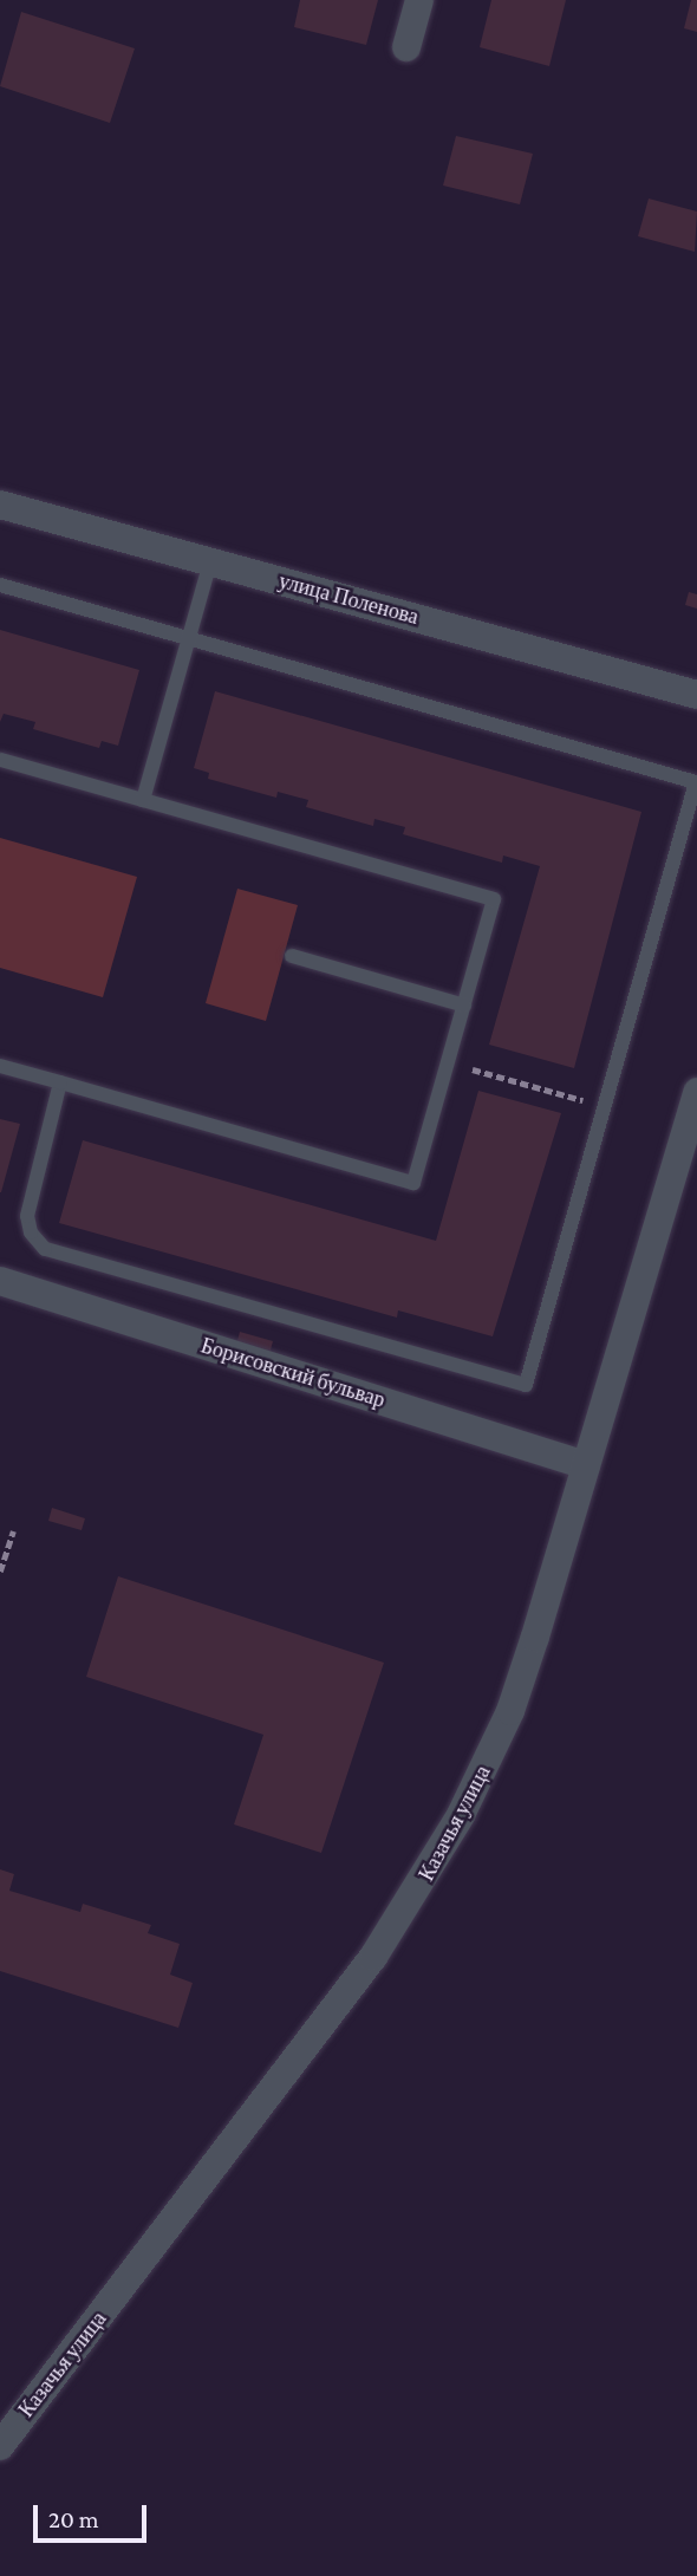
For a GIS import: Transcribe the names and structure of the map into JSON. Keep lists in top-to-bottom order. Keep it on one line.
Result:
{"streets":{"street":["улица Поленова","Борисовский бульвар","Казачья улица"]},"crossings":[["Борисовский бульвар","Казачья улица"]],"scale_bar":"20 m"}
